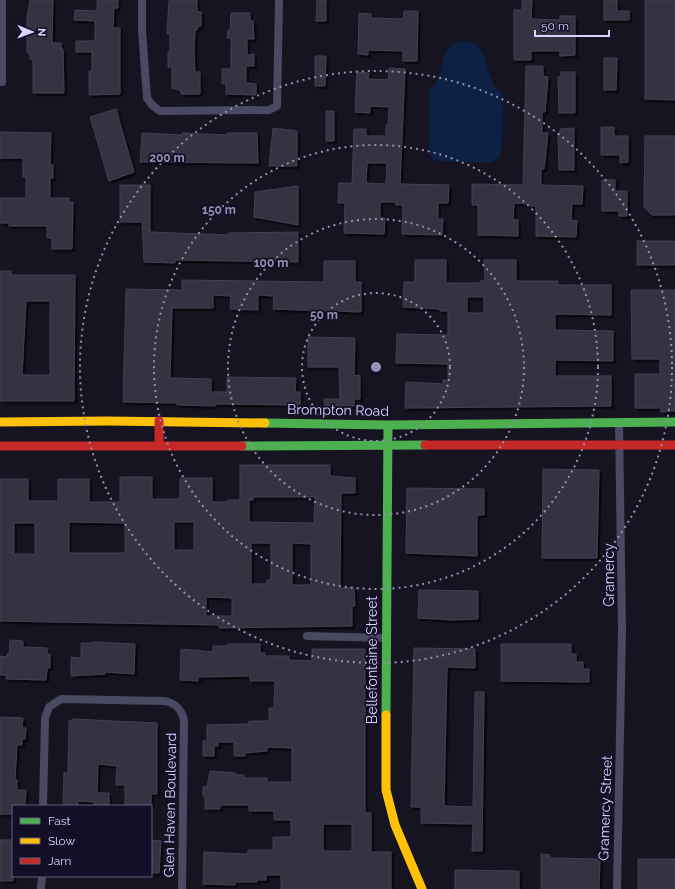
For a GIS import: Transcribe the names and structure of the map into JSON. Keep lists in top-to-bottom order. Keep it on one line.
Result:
{"streets":{"street":["Brompton Road","Gramercy","Bellefontaine Street","Glen Haven Boulevard","Gramercy Street"]},"crossings":[["Brompton Road","Gramercy"],["Brompton Road","Bellefontaine Street"],["Gramercy","Gramercy Street"]],"legend":["Fast","Slow","Jam"],"scale_bar":"50 m","north":"right","rings":["200 m","150 m","100 m","50 m"]}
